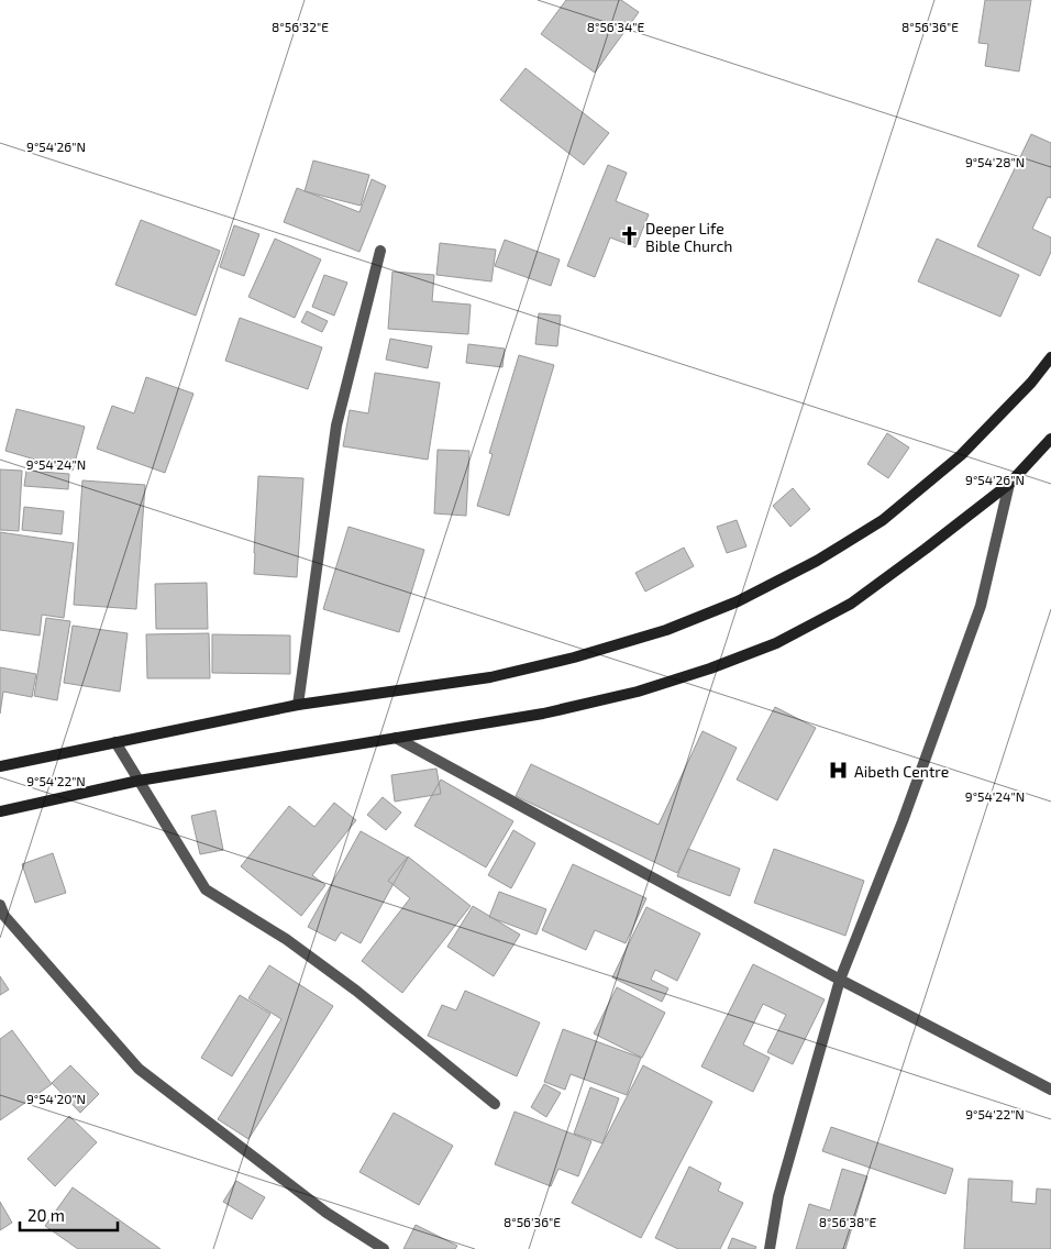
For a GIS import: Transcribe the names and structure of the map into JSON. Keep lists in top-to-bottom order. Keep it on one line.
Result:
{"places":{"church":["Deeper Life Bible Church"],"hospital":["Aibeth Centre"]},"scale_bar":"20 m","coordinates":["8°56'32\"E","8°56'34\"E","8°56'36\"E","9°54'26\"N","9°54'28\"N","9°54'24\"N","9°54'22\"N","9°54'20\"N","8°56'38\"E"]}
